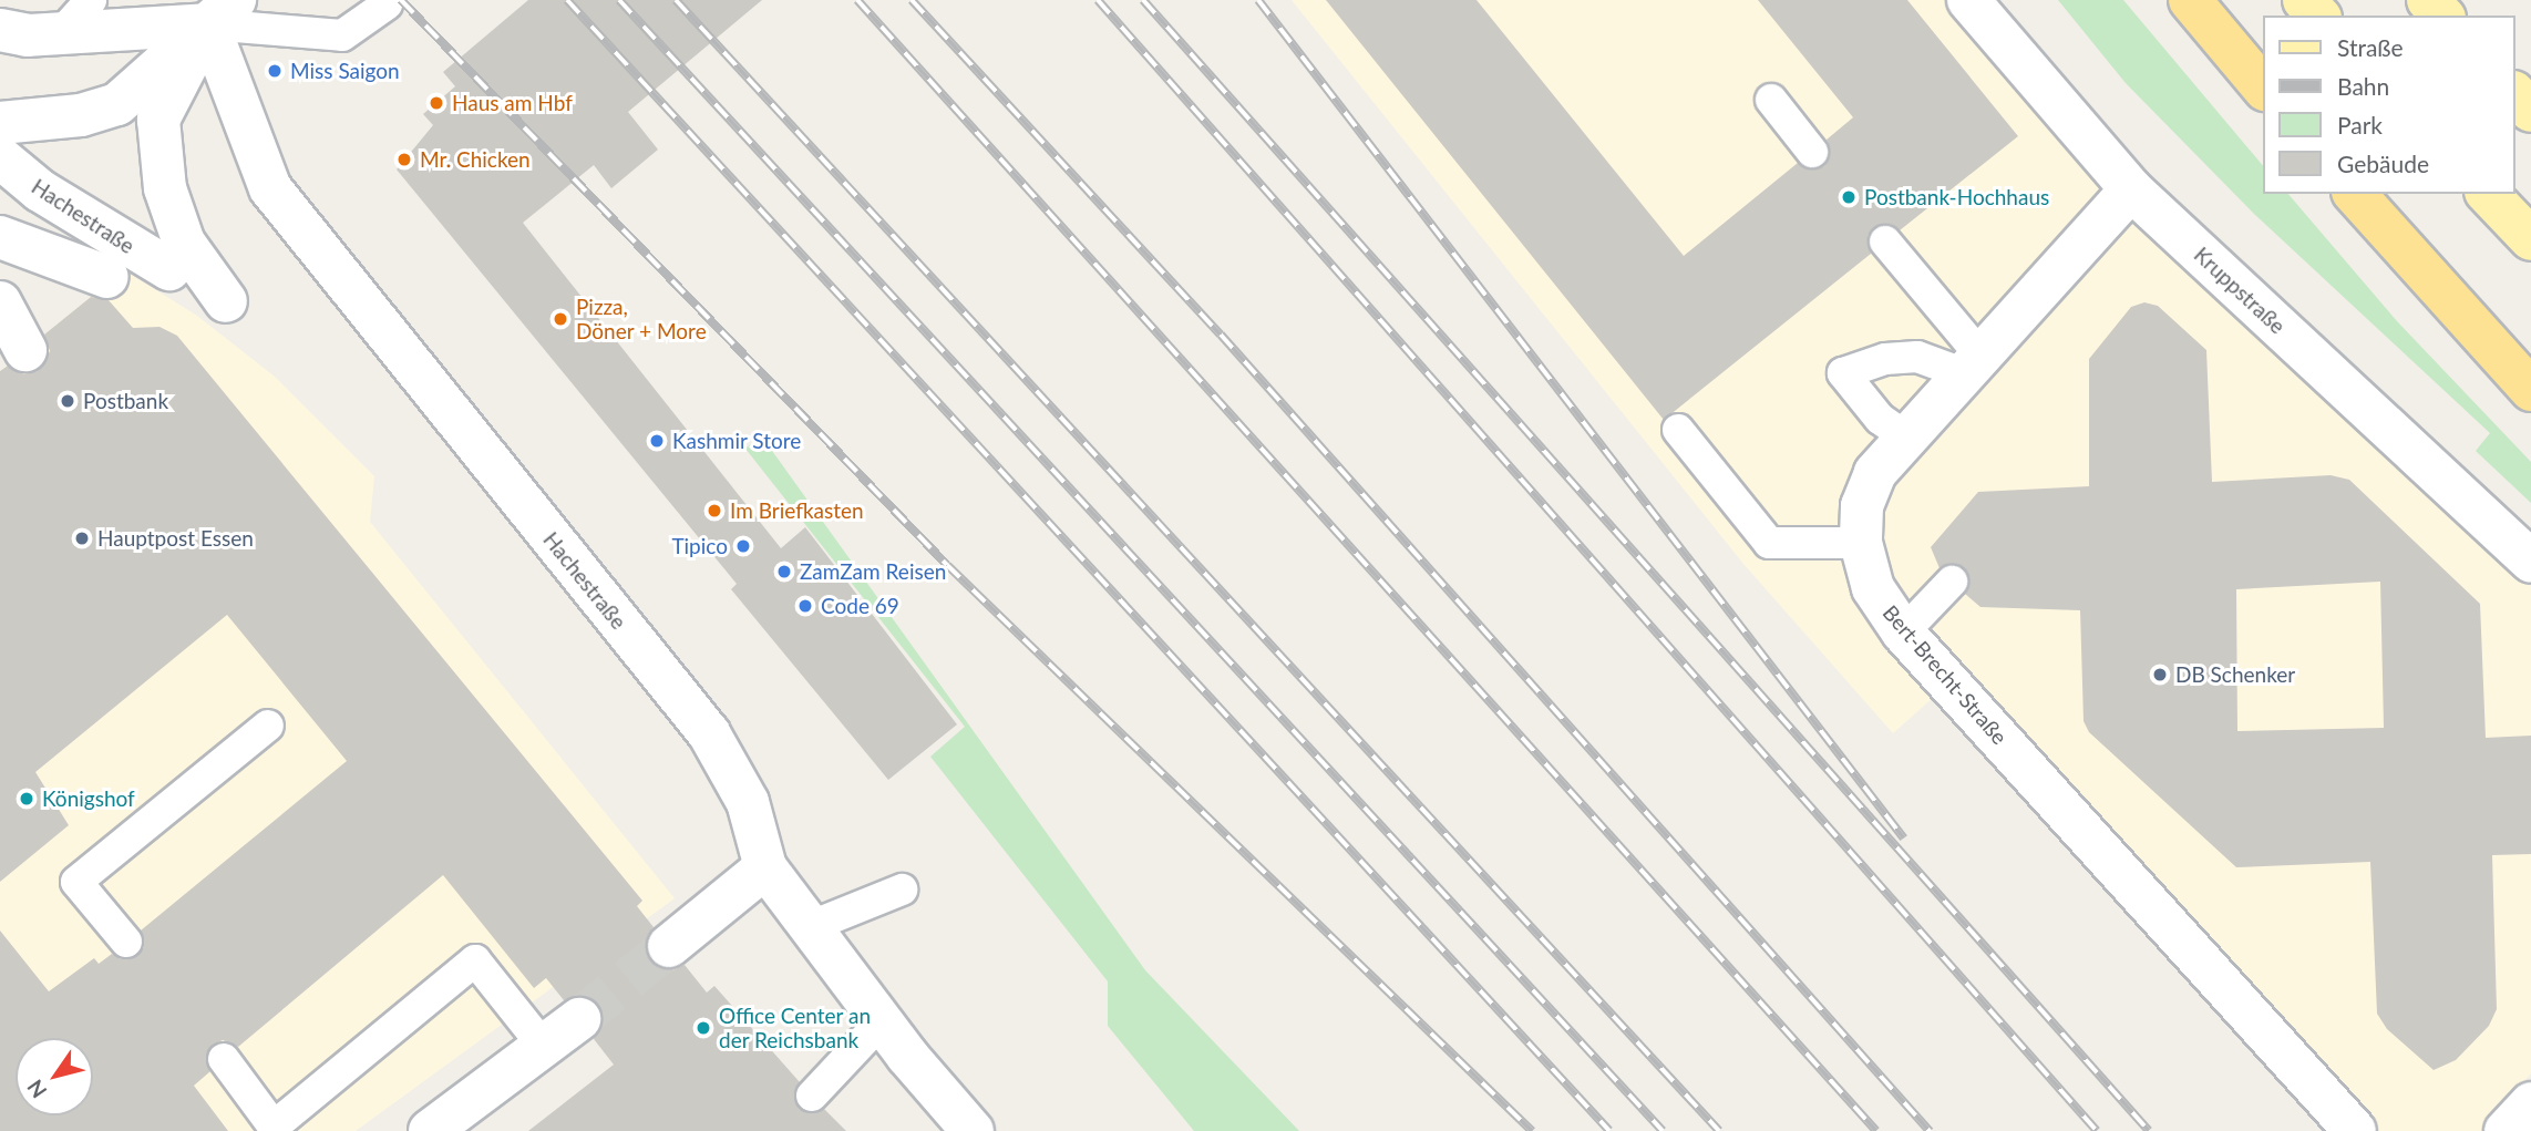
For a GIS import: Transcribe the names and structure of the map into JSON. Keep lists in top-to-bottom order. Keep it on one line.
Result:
{"streets":{"street":["Hachestraße","Kruppstraße","Bert-Brecht-Straße"]},"crossings":[["Kruppstraße","Bert-Brecht-Straße"]],"places":["Miss Saigon","Haus am Hbf","Mr. Chicken","Postbank-Hochhaus","Pizza, Döner + More","Postbank","Kashmir Store","Im Briefkasten","Hauptpost Essen","Tipico","ZamZam Reisen","Code 69","DB Schenker","Königshof","Office Center an der Reichsbank"],"legend":["Straße","Bahn","Park","Gebäude"],"north":"bottom left"}
